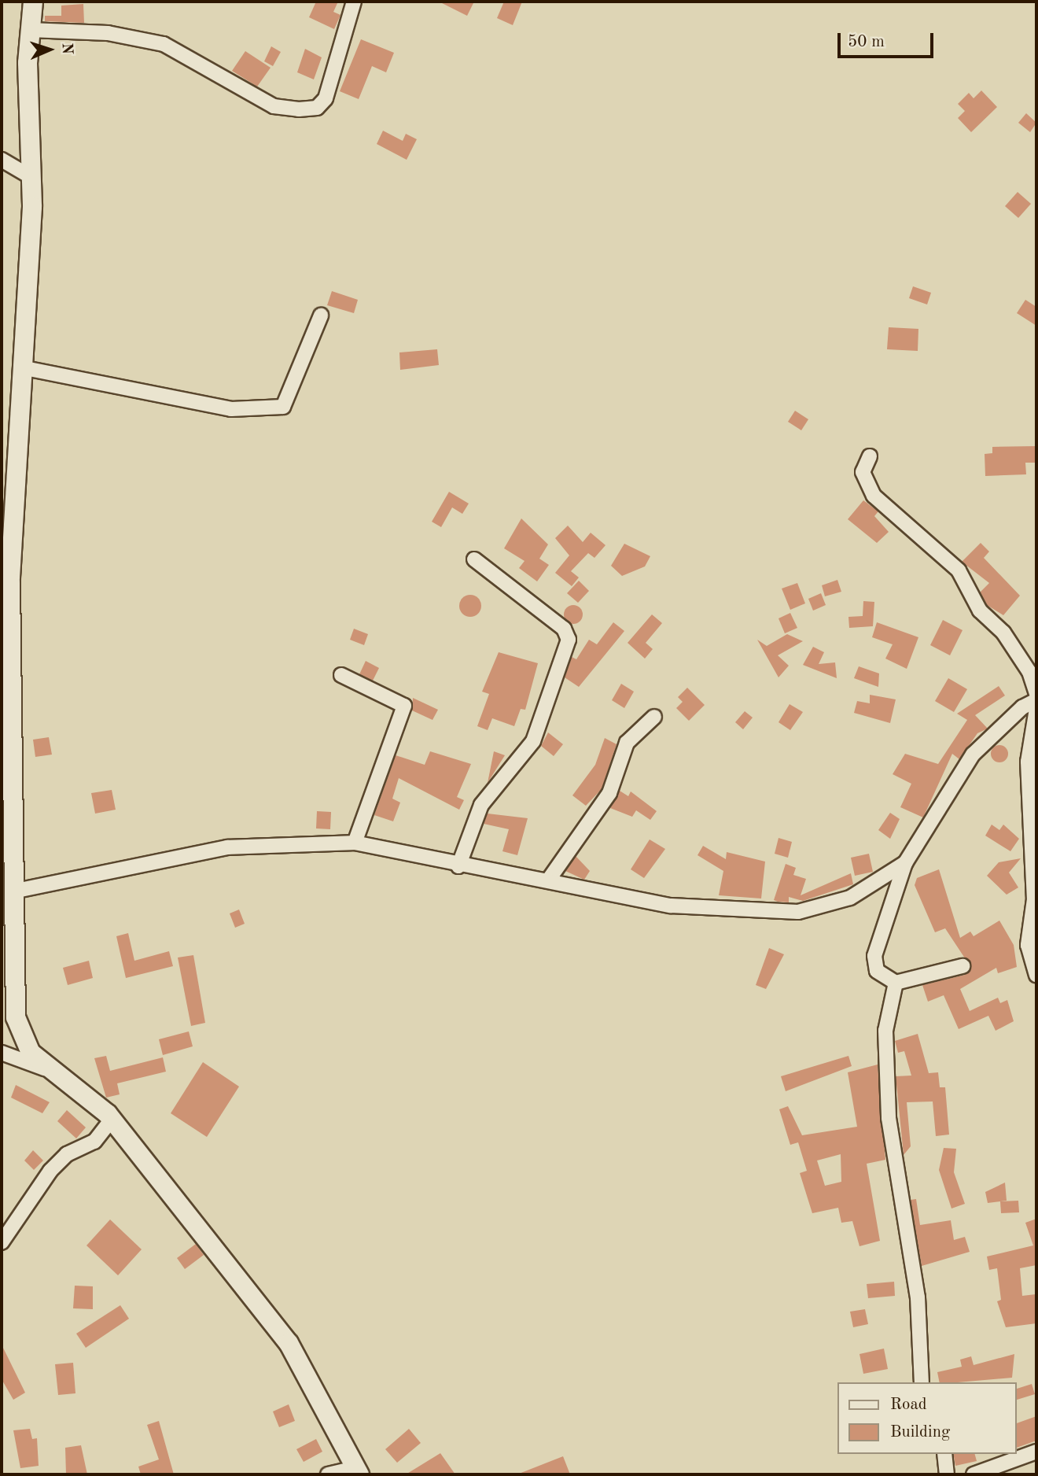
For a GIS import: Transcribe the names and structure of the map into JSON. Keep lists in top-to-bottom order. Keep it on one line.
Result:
{"legend":["Road","Building"],"scale_bar":"50 m","north":"right"}
